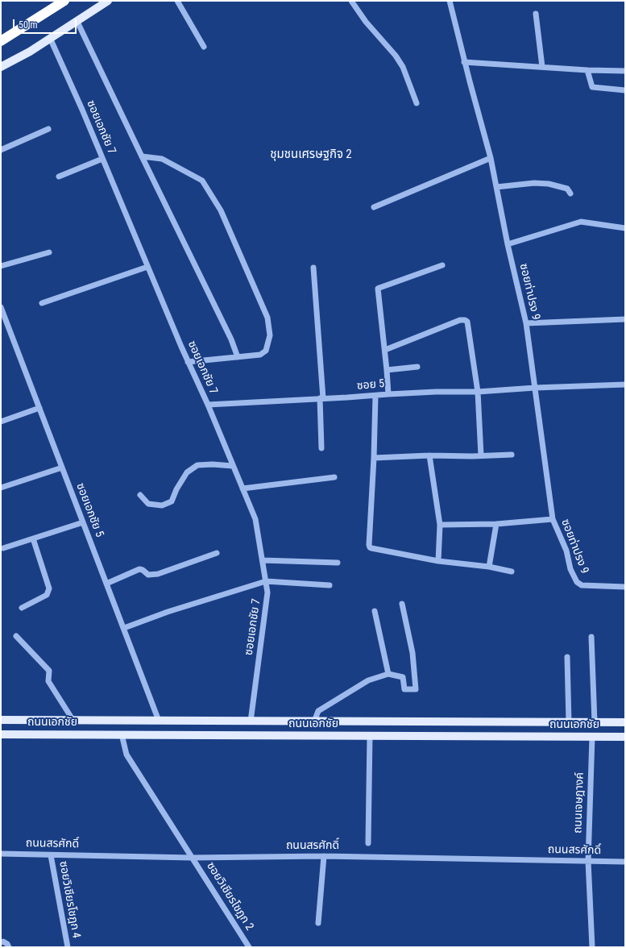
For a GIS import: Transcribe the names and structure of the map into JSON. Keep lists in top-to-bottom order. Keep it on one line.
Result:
{"streets":{"main road":["ถนนเอกชัย"],"street":["ซอยเอกชัย 7","ซอยท่าปรง 9","ซอย 5","ซอยเอกชัย 5","ถนนเจษฎางค์","ถนนสรศักดิ์","ซอยวิเชียรโชฎก 2","ซอยวิเชียรโชฎก 4"]},"crossings":[["ซอยเอกชัย 7","ซอย 5"],["ซอยเอกชัย 7","ถนนเอกชัย"],["ซอยท่าปรง 9","ซอย 5"],["ซอยเอกชัย 5","ถนนเอกชัย"],["ถนนเอกชัย","ถนนเจษฎางค์"],["ถนนเอกชัย","ซอยวิเชียรโชฎก 2"],["ถนนเจษฎางค์","ถนนสรศักดิ์"],["ถนนสรศักดิ์","ซอยวิเชียรโชฎก 2"],["ถนนสรศักดิ์","ซอยวิเชียรโชฎก 4"]],"districts":["ชุมชนเศรษฐกิจ 2"],"scale_bar":"50 m"}
